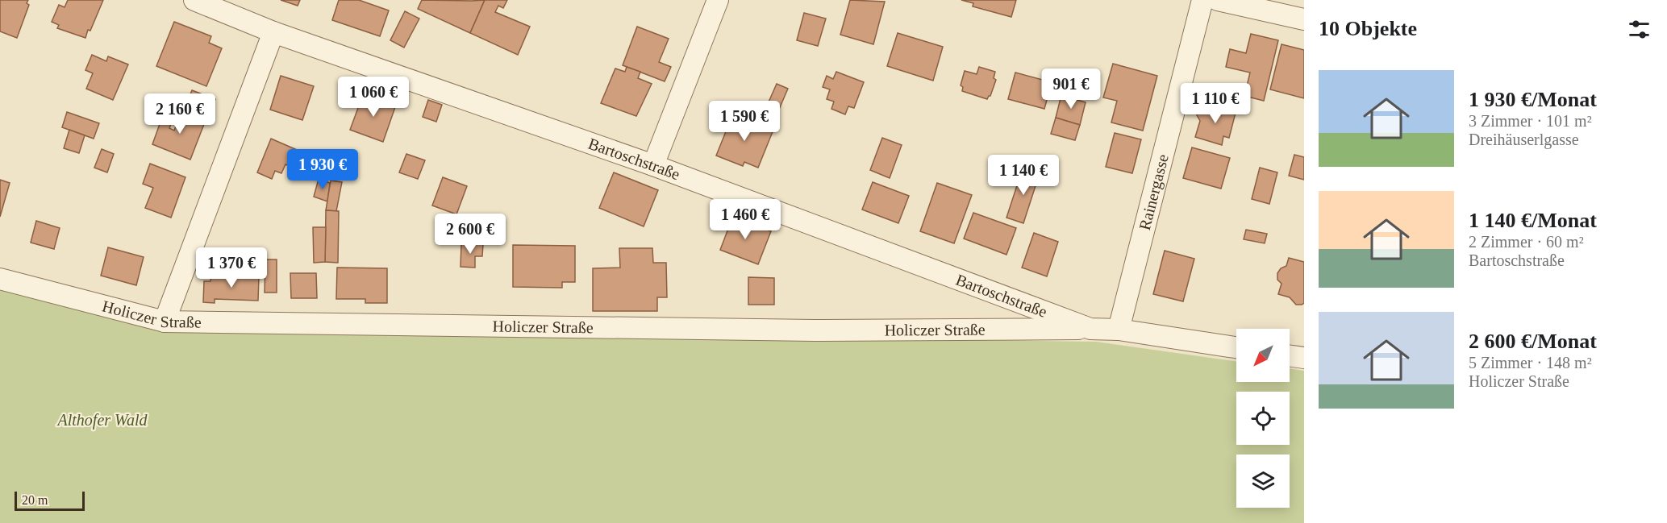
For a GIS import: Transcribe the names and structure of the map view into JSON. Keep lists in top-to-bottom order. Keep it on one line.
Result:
{"streets":{"street":["Bartoschstraße","Rainergasse","Holiczer Straße"]},"crossings":[["Bartoschstraße","Rainergasse"],["Bartoschstraße","Holiczer Straße"]],"parks":["Althofer Wald"],"scale_bar":"20 m","north":"bottom left","page":{"heading":"10 Objekte","list":[{"name":"1 930 €/Monat","note":"3 Zimmer · 101 m² · Dreihäuserlgasse"},{"name":"1 140 €/Monat","note":"2 Zimmer · 60 m² · Bartoschstraße"},{"name":"2 600 €/Monat","note":"5 Zimmer · 148 m² · Holiczer Straße"}],"price":["901 €","1 060 €","1 110 €","2 160 €","1 590 €","1 930 €","1 140 €","1 460 €","2 600 €","1 370 €"],"scale":"20 m"}}
